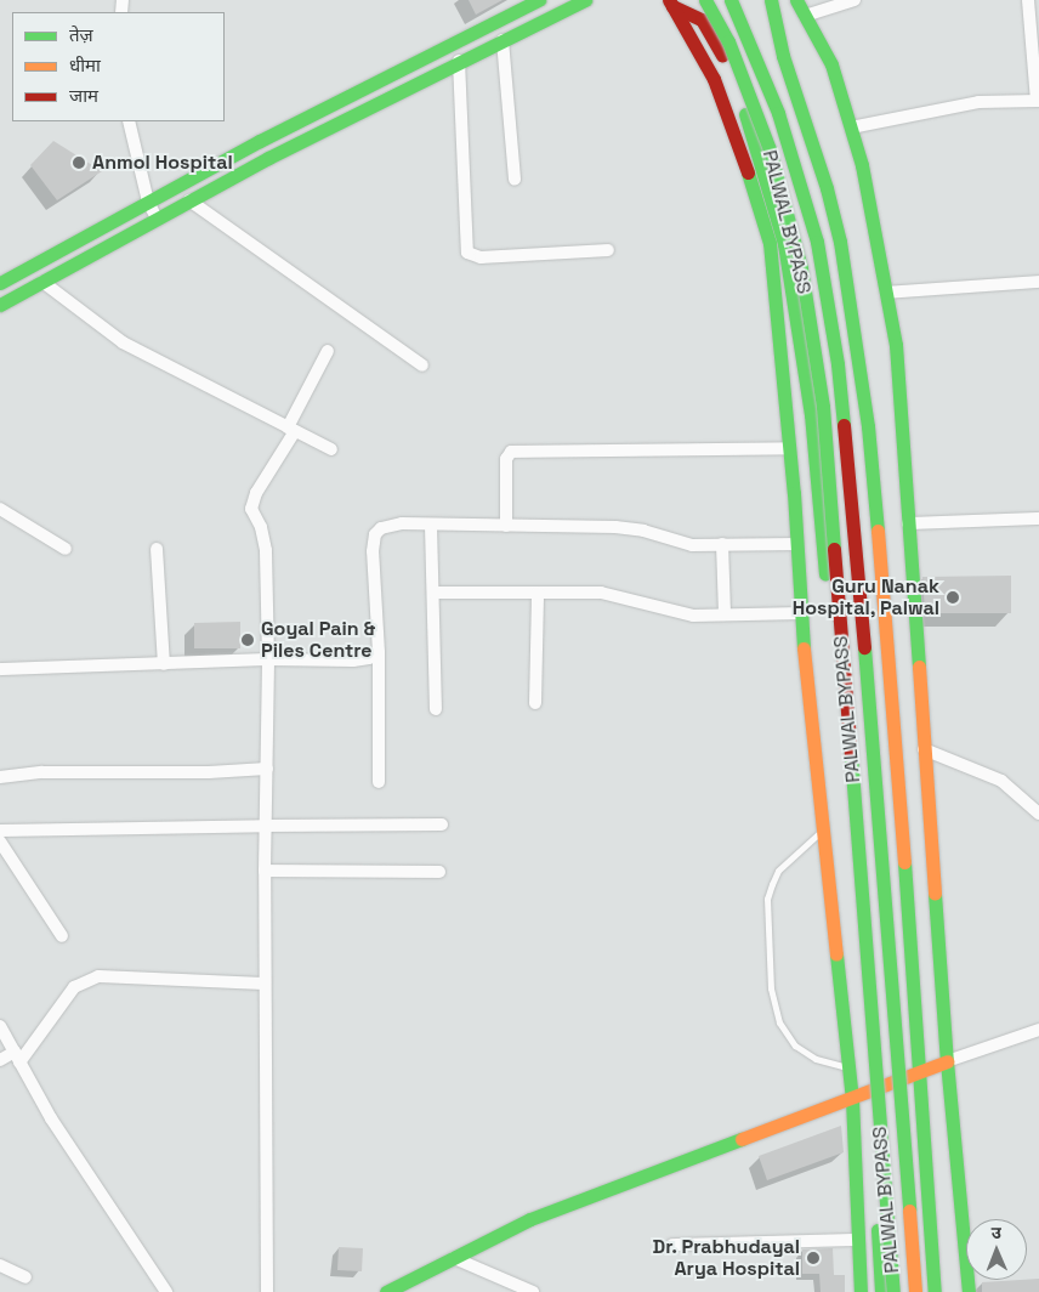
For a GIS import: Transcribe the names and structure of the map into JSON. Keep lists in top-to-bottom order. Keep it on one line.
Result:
{"streets":{"main road":["PALWAL BYPASS"]},"places":["Anmol Hospital","Guru Nanak Hospital, Palwal","Goyal Pain & Piles Centre","Dr. Prabhudayal Arya Hospital"],"legend":["तेज़","धीमा","जाम"],"north":"top"}
